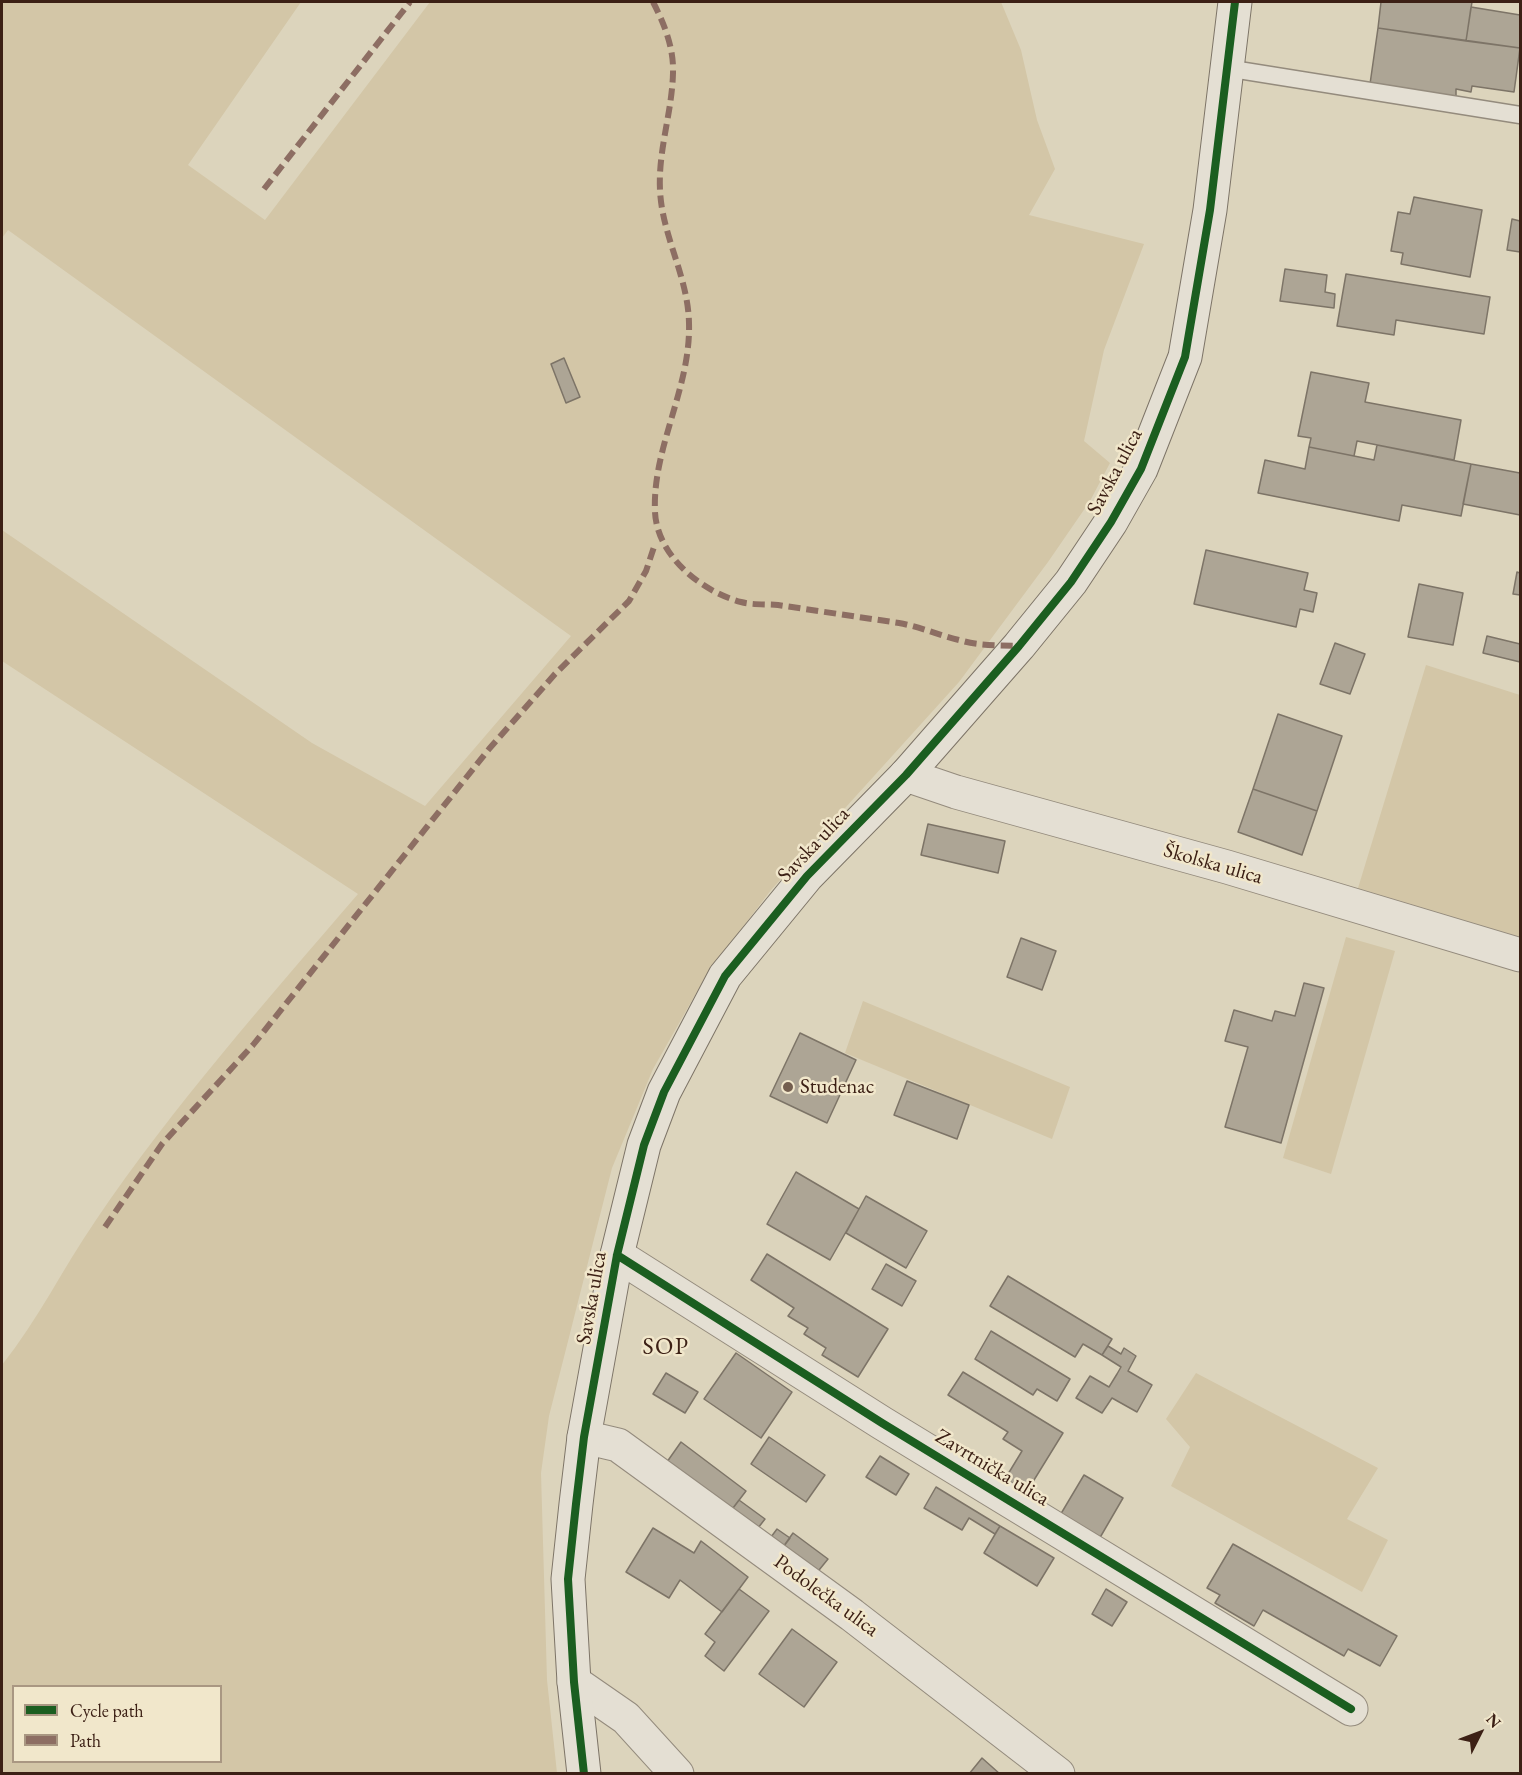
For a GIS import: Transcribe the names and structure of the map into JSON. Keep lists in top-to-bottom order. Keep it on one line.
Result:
{"streets":{"street":["Savska ulica","Školska ulica","Zavrtnička ulica","Podolečka ulica"]},"crossings":[["Savska ulica","Školska ulica"],["Savska ulica","Zavrtnička ulica"],["Savska ulica","Podolečka ulica"]],"districts":["SOP"],"places":["Studenac"],"legend":["Cycle path","Path"],"north":"top right"}
